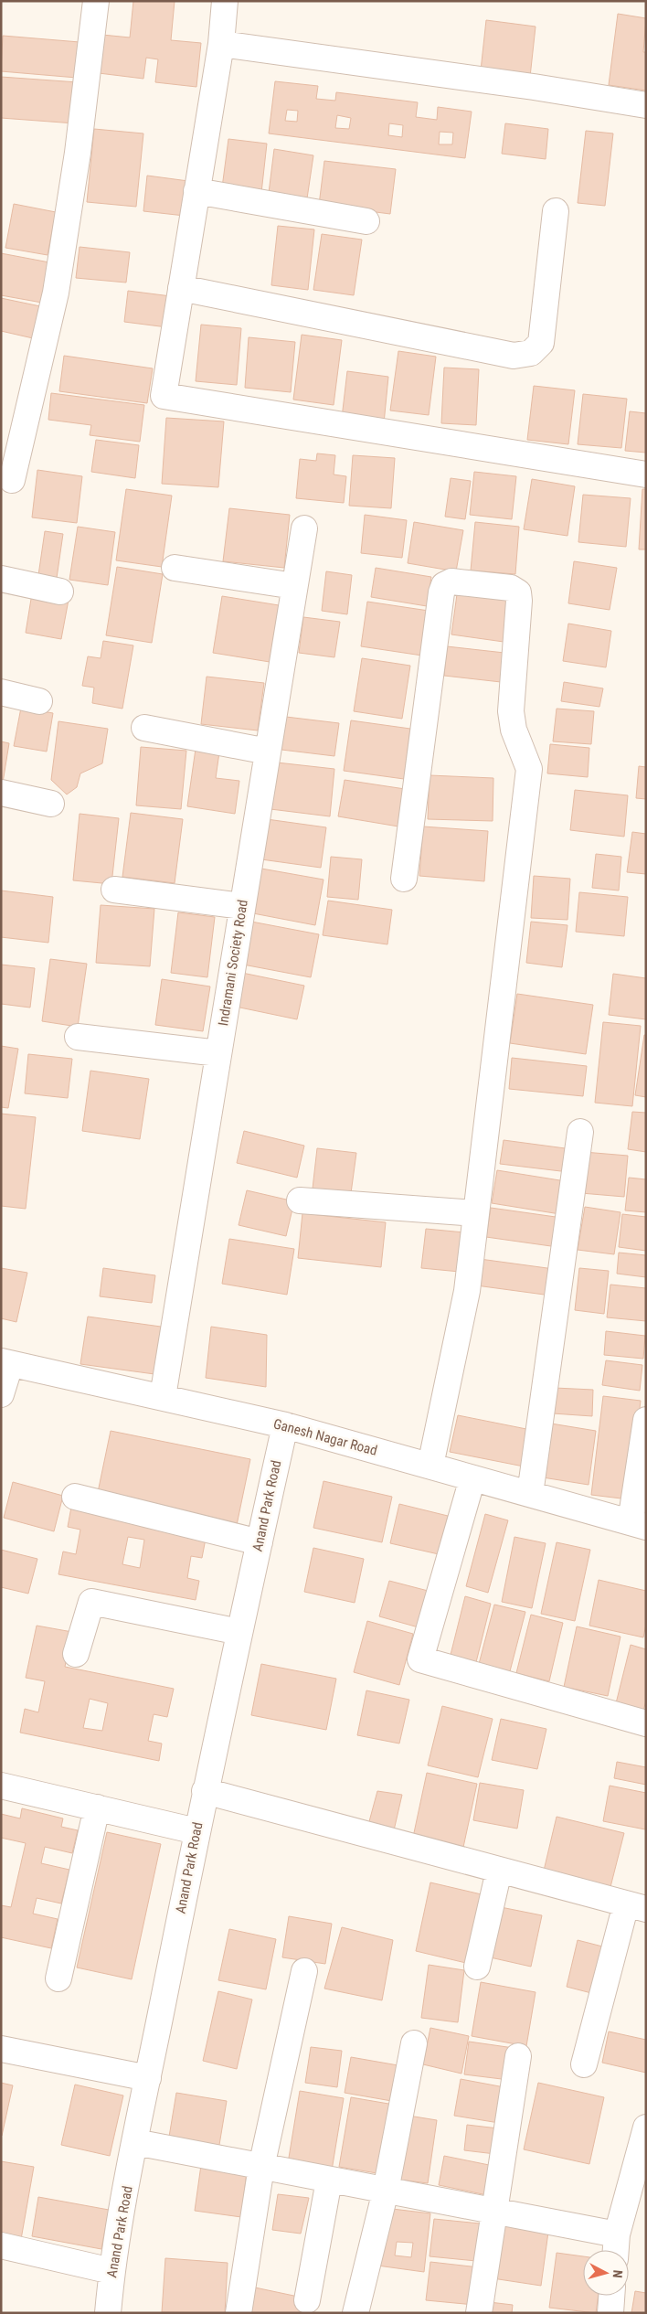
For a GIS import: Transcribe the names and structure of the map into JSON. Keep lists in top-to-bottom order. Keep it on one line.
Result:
{"streets":{"street":["Indramani Society Road","Ganesh Nagar Road","Anand Park Road"]},"crossings":[["Indramani Society Road","Ganesh Nagar Road"],["Ganesh Nagar Road","Anand Park Road"]],"north":"right"}
